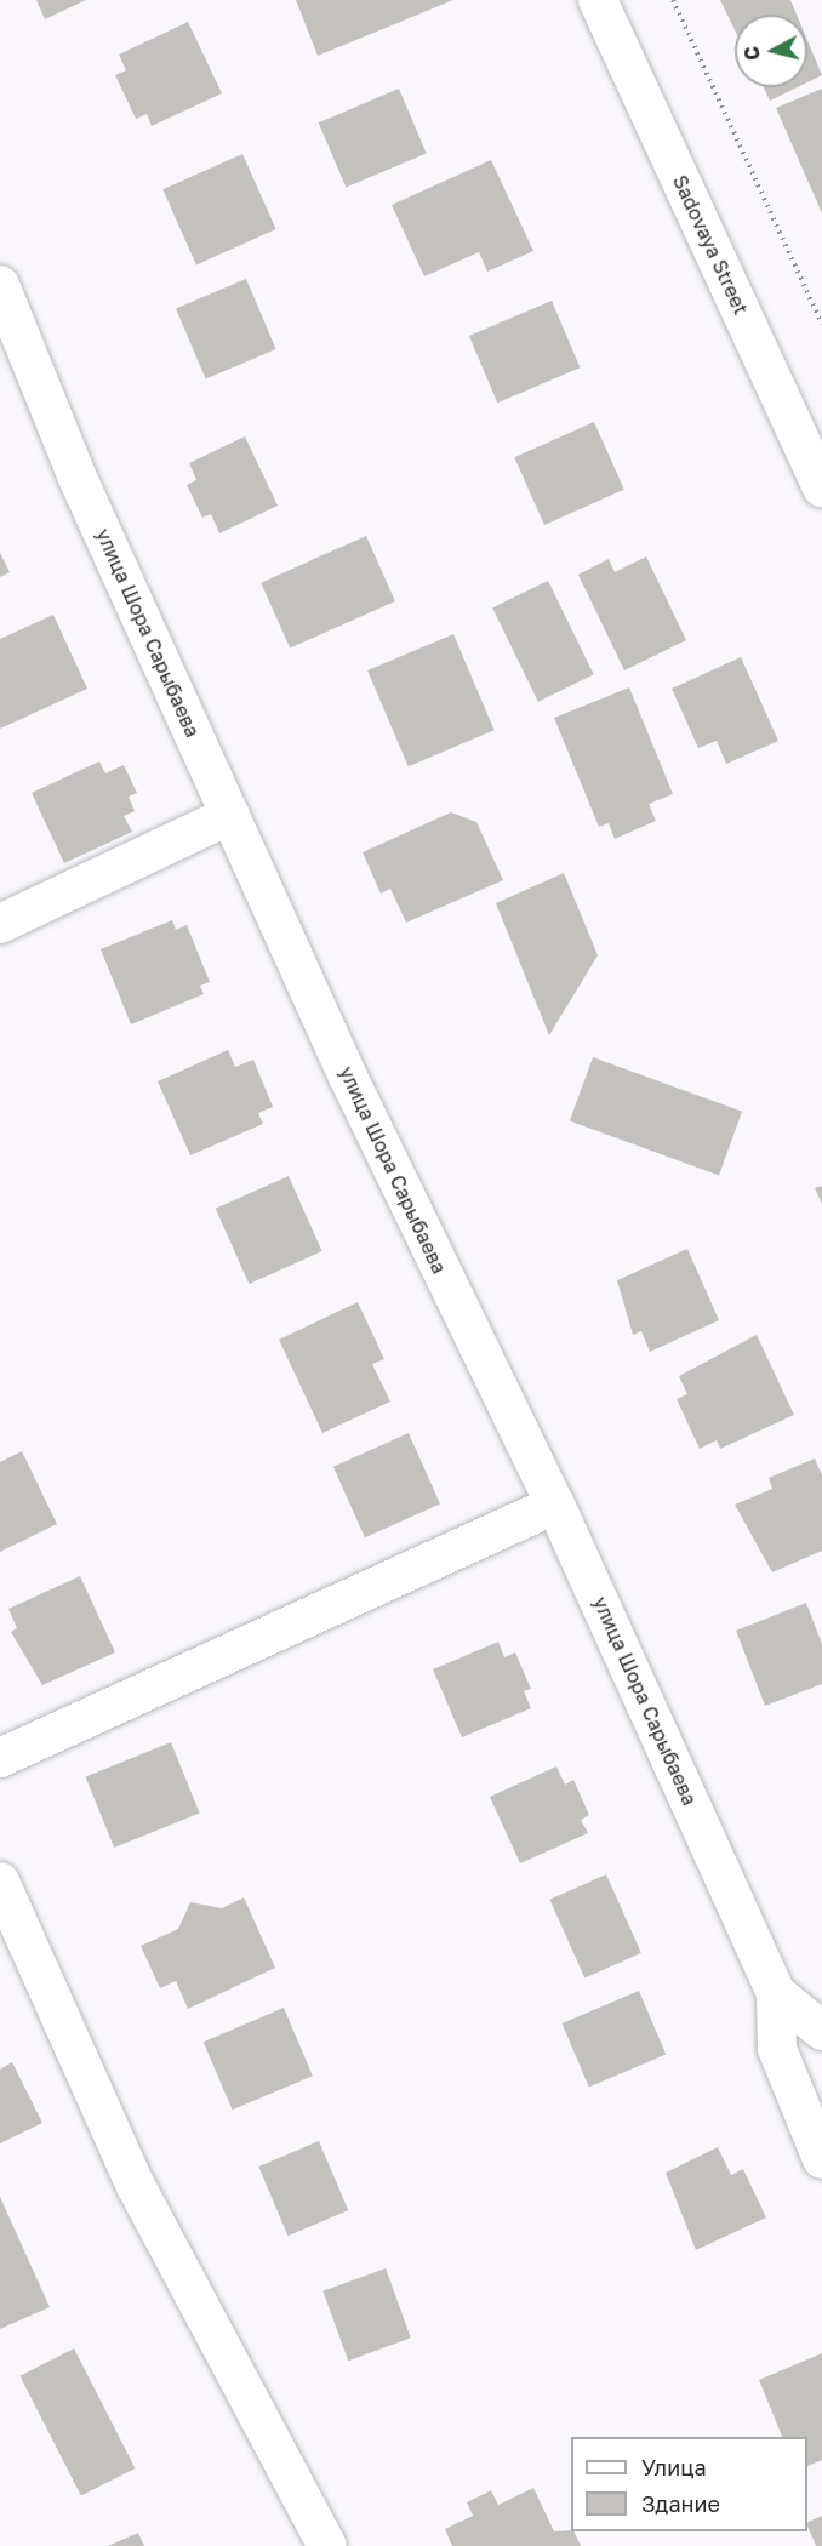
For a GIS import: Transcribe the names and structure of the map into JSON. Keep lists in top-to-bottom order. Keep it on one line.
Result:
{"streets":{"street":["Sadovaya Street","улица Шора Сарыбаева"]},"legend":["Улица","Здание"],"north":"left"}
